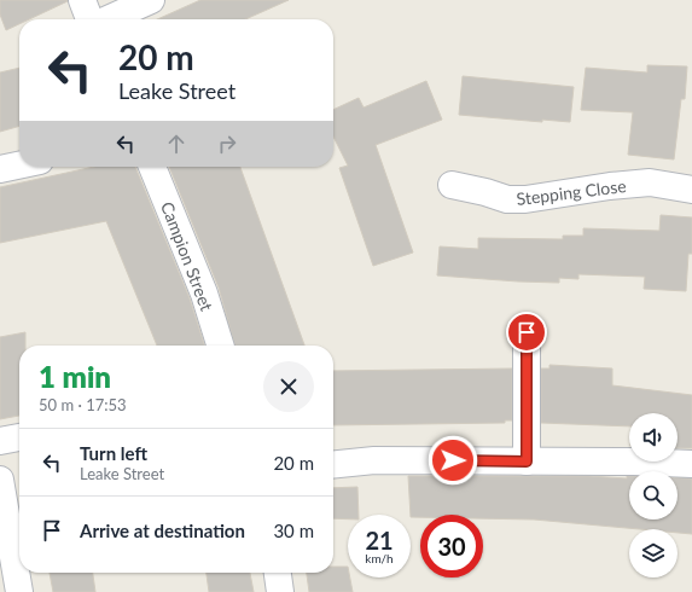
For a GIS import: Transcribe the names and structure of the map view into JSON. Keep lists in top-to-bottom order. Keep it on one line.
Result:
{"streets":{"street":["Stepping Close","Campion Street"]},"page":{"turn":["20 m","Leake Street"],"heading":["1 min","50 m · 17:53"],"list":[{"name":"Turn left","note":"Leake Street","value":"20 m"},{"name":"Arrive at destination","value":"30 m"}],"speed":"21 km/h","limit":"30"}}
